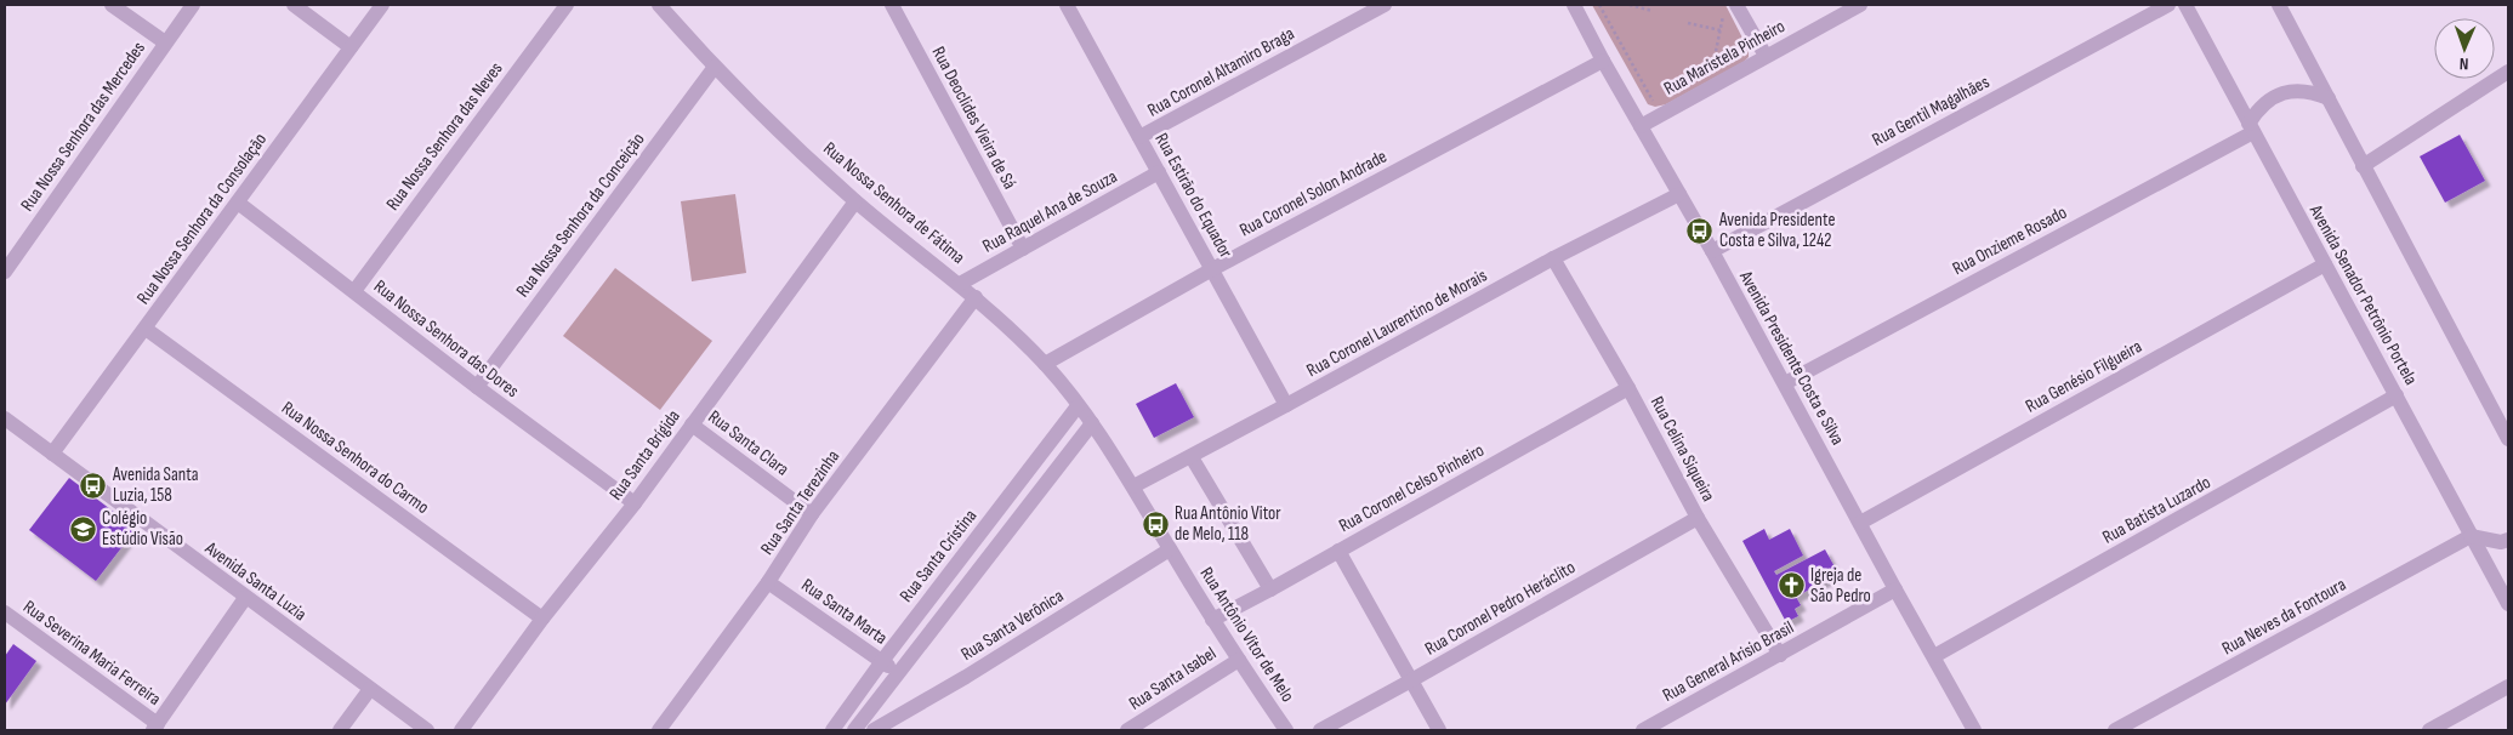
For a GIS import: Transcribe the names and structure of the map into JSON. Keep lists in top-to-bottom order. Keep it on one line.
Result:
{"streets":{"street":["Rua Maristela Pinheiro","Rua Coronel Altamiro Braga","Rua Gentil Magalhães","Rua Deoclides Vieira de Sá","Rua Nossa Senhora das Mercedes","Rua Nossa Senhora das Neves","Rua Coronel Solon Andrade","Rua Estirão do Equador","Rua Nossa Senhora de Fátima","Rua Raquel Ana de Souza","Rua Nossa Senhora da Conceição","Rua Nossa Senhora da Consolação","Rua Onzieme Rosado","Avenida Senador Petrônio Portela","Rua Coronel Laurentino de Morais","Rua Nossa Senhora das Dores","Avenida Presidente Costa e Silva","Rua Genésio Filgueira","Rua Santa Clara","Rua Celina Siqueira","Rua Santa Brígida","Rua Nossa Senhora do Carmo","Rua Coronel Celso Pinheiro","Rua Santa Terezinha","Rua Batista Luzardo","Rua Santa Cristina","Avenida Santa Luzia","Rua Coronel Pedro Heráclito","Rua Santa Marta","Rua Neves da Fontoura","Rua Santa Verônica","Rua Antônio Vitor de Melo","Rua Severina Maria Ferreira","Rua General Arisio Brasil","Rua Santa Isabel"]},"crossings":[["Rua Maristela Pinheiro","Avenida Presidente Costa e Silva"],["Rua Coronel Altamiro Braga","Rua Estirão do Equador"],["Rua Gentil Magalhães","Avenida Presidente Costa e Silva"],["Rua Deoclides Vieira de Sá","Rua Raquel Ana de Souza"],["Rua Nossa Senhora das Neves","Rua Nossa Senhora das Dores"],["Rua Coronel Solon Andrade","Rua Estirão do Equador"],["Rua Coronel Solon Andrade","Rua Nossa Senhora de Fátima"],["Rua Coronel Solon Andrade","Avenida Presidente Costa e Silva"],["Rua Estirão do Equador","Rua Raquel Ana de Souza"],["Rua Estirão do Equador","Rua Coronel Laurentino de Morais"],["Rua Nossa Senhora de Fátima","Rua Raquel Ana de Souza"],["Rua Nossa Senhora de Fátima","Rua Nossa Senhora da Conceição"],["Rua Nossa Senhora de Fátima","Rua Santa Brígida"],["Rua Nossa Senhora de Fátima","Rua Santa Terezinha"],["Rua Nossa Senhora de Fátima","Rua Santa Cristina"],["Rua Nossa Senhora de Fátima","Rua Antônio Vitor de Melo"],["Rua Nossa Senhora da Conceição","Rua Nossa Senhora das Dores"],["Rua Nossa Senhora da Consolação","Rua Nossa Senhora das Dores"],["Rua Nossa Senhora da Consolação","Rua Nossa Senhora do Carmo"],["Rua Nossa Senhora da Consolação","Avenida Santa Luzia"],["Rua Onzieme Rosado","Avenida Senador Petrônio Portela"],["Rua Onzieme Rosado","Avenida Presidente Costa e Silva"],["Avenida Senador Petrônio Portela","Rua Genésio Filgueira"],["Avenida Senador Petrônio Portela","Rua Batista Luzardo"],["Avenida Senador Petrônio Portela","Rua Neves da Fontoura"],["Rua Coronel Laurentino de Morais","Avenida Presidente Costa e Silva"],["Rua Coronel Laurentino de Morais","Rua Celina Siqueira"],["Rua Coronel Laurentino de Morais","Rua Antônio Vitor de Melo"],["Rua Nossa Senhora das Dores","Rua Santa Brígida"],["Avenida Presidente Costa e Silva","Rua Genésio Filgueira"],["Avenida Presidente Costa e Silva","Rua Batista Luzardo"],["Avenida Presidente Costa e Silva","Rua General Arisio Brasil"],["Rua Santa Clara","Rua Santa Brígida"],["Rua Santa Clara","Rua Santa Terezinha"],["Rua Celina Siqueira","Rua Coronel Celso Pinheiro"],["Rua Celina Siqueira","Rua Coronel Pedro Heráclito"],["Rua Celina Siqueira","Rua General Arisio Brasil"],["Rua Santa Brígida","Rua Nossa Senhora do Carmo"],["Rua Coronel Celso Pinheiro","Rua Antônio Vitor de Melo"],["Rua Santa Terezinha","Rua Santa Marta"],["Rua Santa Cristina","Rua Santa Marta"],["Rua Santa Cristina","Rua Antônio Vitor de Melo"],["Rua Santa Verônica","Rua Antônio Vitor de Melo"],["Rua Antônio Vitor de Melo","Rua Santa Isabel"]],"places":{"bus stop":["Avenida Presidente Costa e Silva, 1242","Avenida Santa Luzia, 158","Rua Antônio Vitor de Melo, 118"],"school or university":["Colégio Estúdio Visão"],"church":["Igreja de São Pedro"]},"north":"bottom"}
